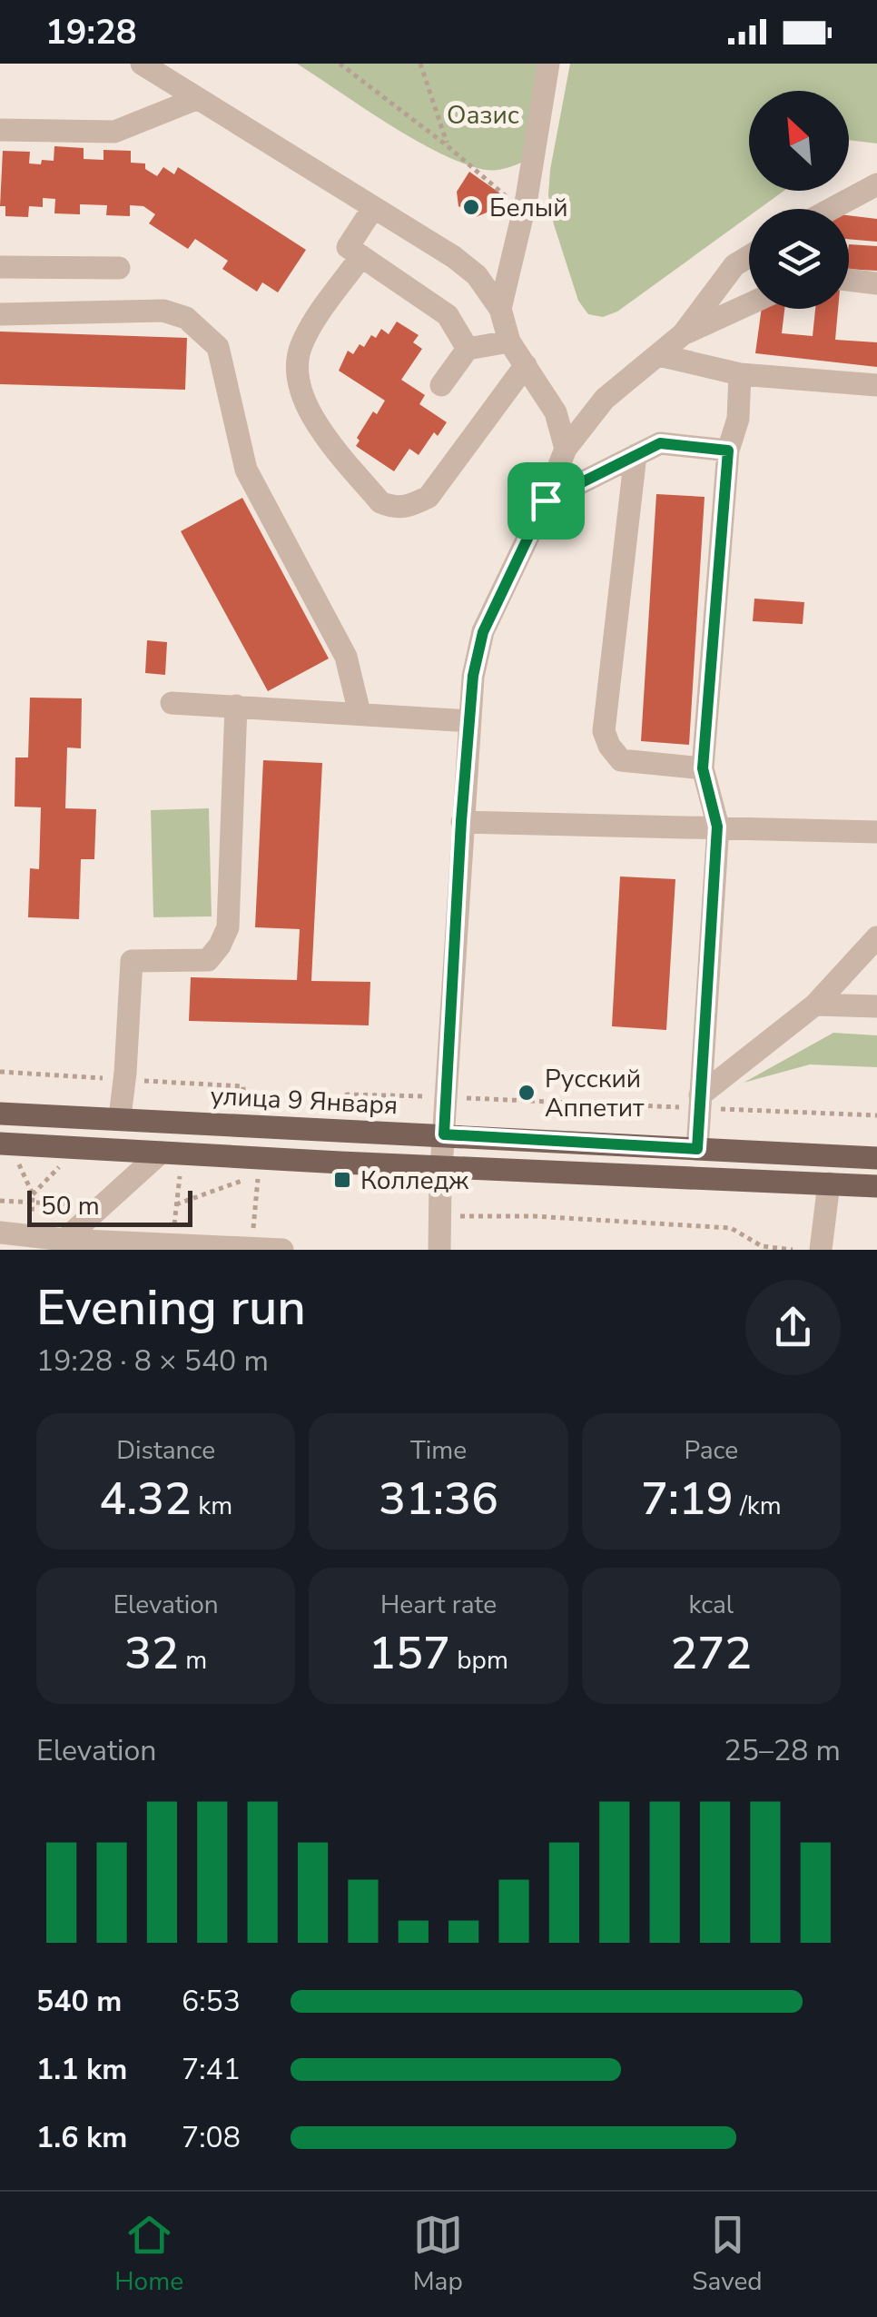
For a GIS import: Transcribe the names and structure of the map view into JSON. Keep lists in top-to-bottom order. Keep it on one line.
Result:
{"streets":{"main road":["улица 9 Января"]},"parks":["Оазис"],"places":{"other":["Белый","Русский Аппетит"],"transit":["Колледж"]},"scale_bar":"50 m","north":"top left","page":{"status":"19:28","scale":"50 m","heading":["Evening run","19:28 · 8 × 540 m"],"stats":[["Distance","4.32 km"],["Time","31:36"],["Pace","7:19 /km"],["Elevation","32 m"],["Heart rate","157 bpm"],["kcal","272"]],"chart":["Elevation","25–28 m"],"list":[{"name":"540 m","note":"6:53"},{"name":"1.1 km","note":"7:41"},{"name":"1.6 km","note":"7:08"}],"tabs":["Home","Map","Saved"]}}
